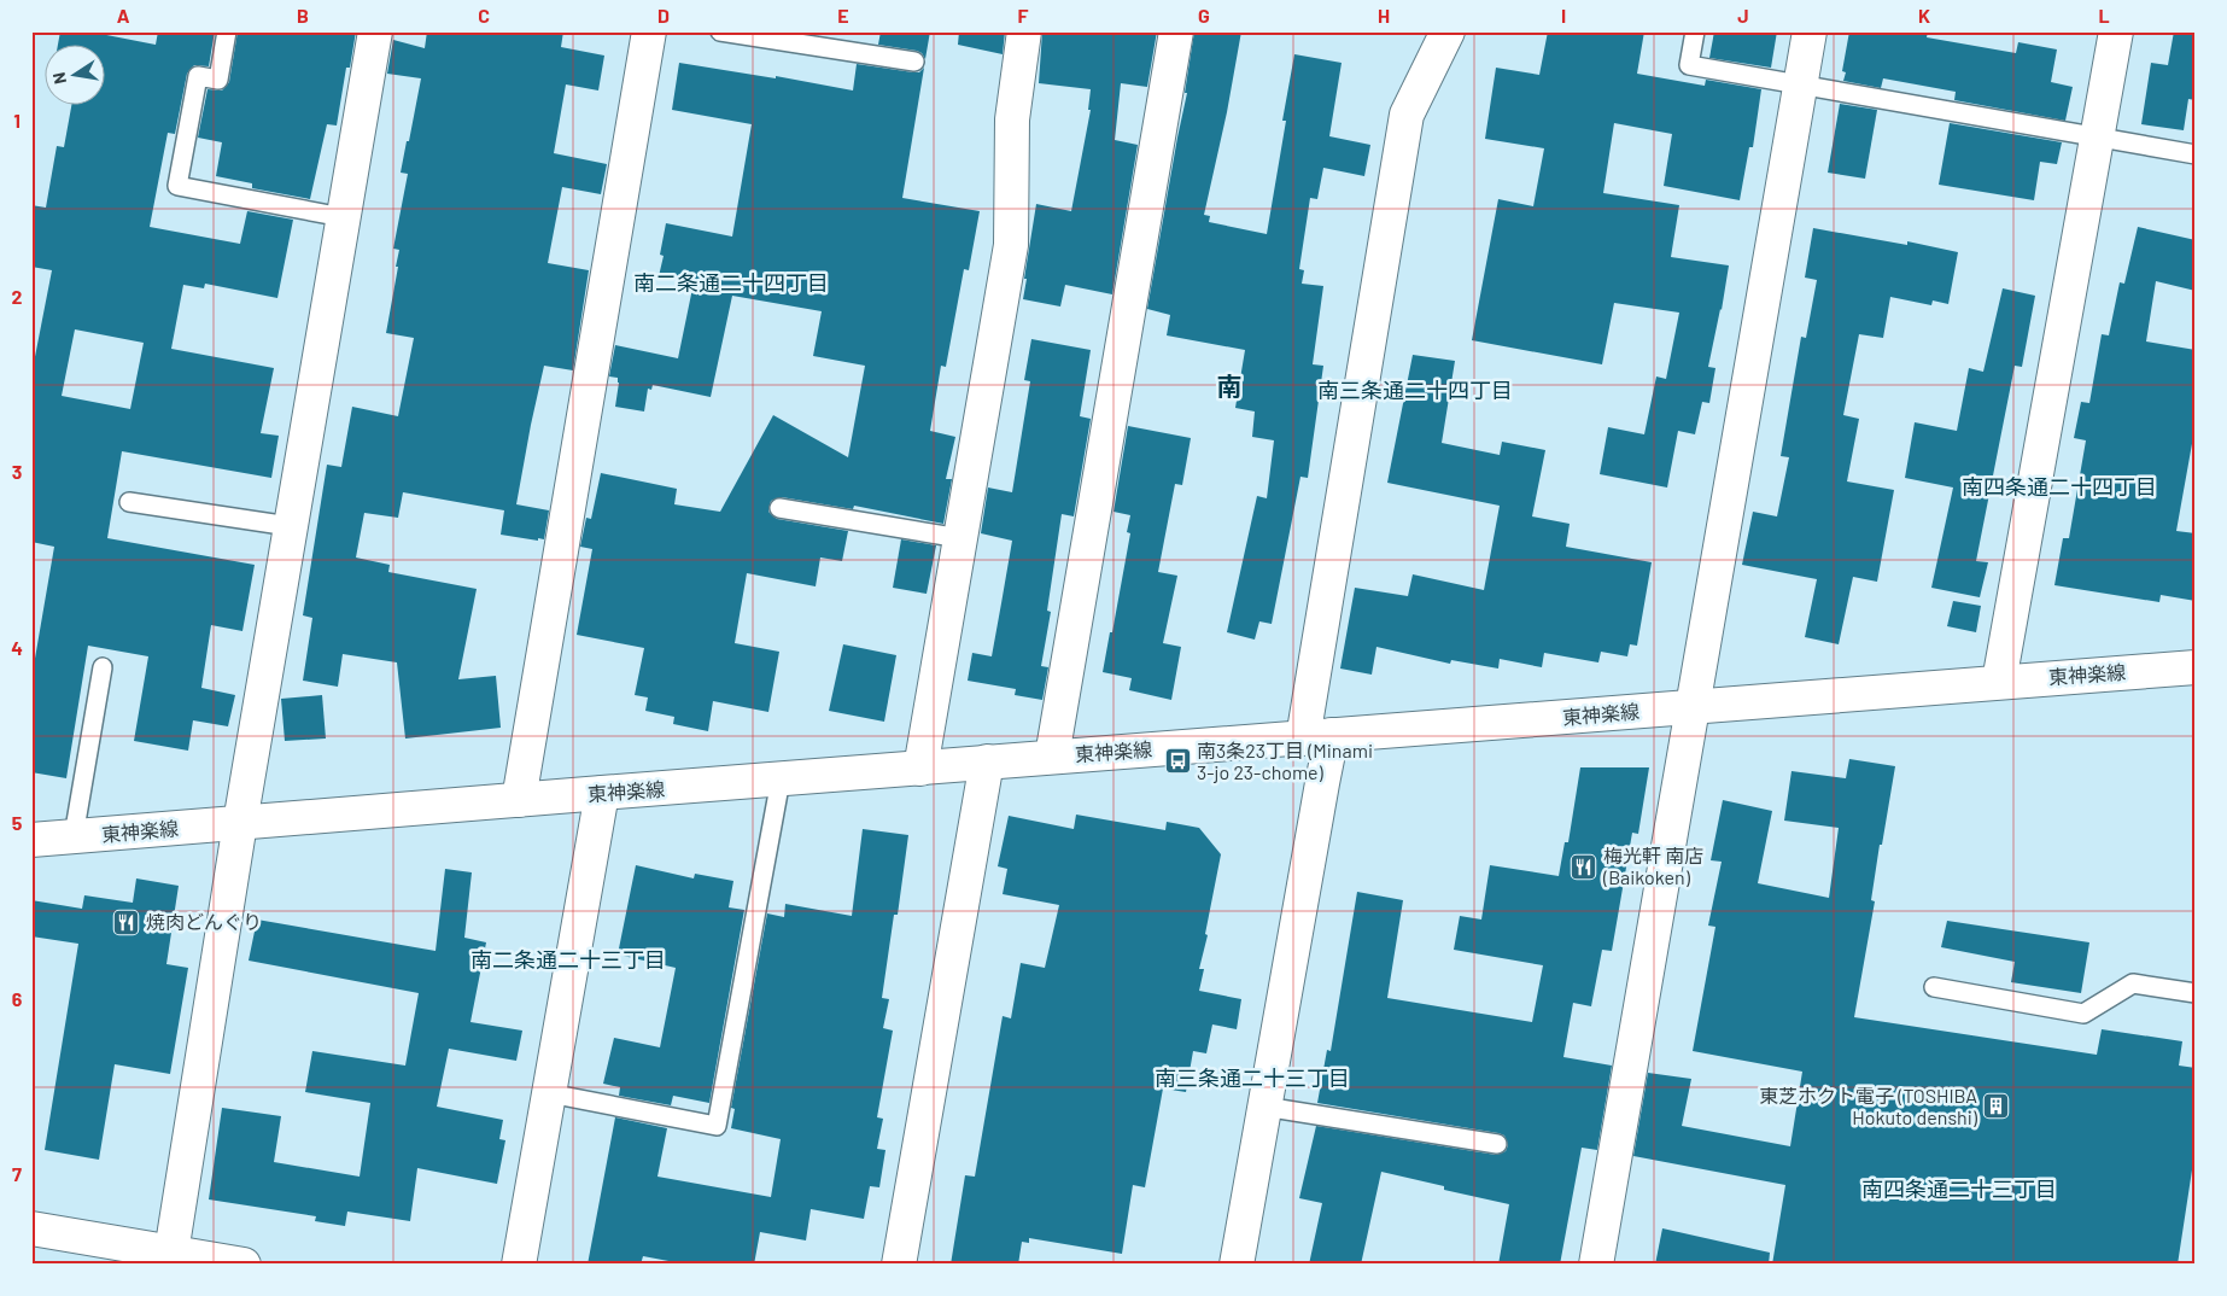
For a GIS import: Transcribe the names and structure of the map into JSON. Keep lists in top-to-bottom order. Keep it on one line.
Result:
{"streets":{"street":["東神楽線"]},"districts":["南二条通二十四丁目","南","南三条通二十四丁目","南四条通二十四丁目","南二条通二十三丁目","南三条通二十三丁目","南四条通二十三丁目"],"places":{"bus stop":["南3条23丁目 (Minami 3-jo 23-chome)"],"restaurant":["梅光軒 南店 (Baikoken)","焼肉どんぐり"],"building":["東芝ホクト電子 (TOSHIBA Hokuto denshi)"]},"north":"left","grid":{"columns":["A","B","C","D","E","F","G","H","I","J","K","L"],"rows":["1","2","3","4","5","6","7"]}}
